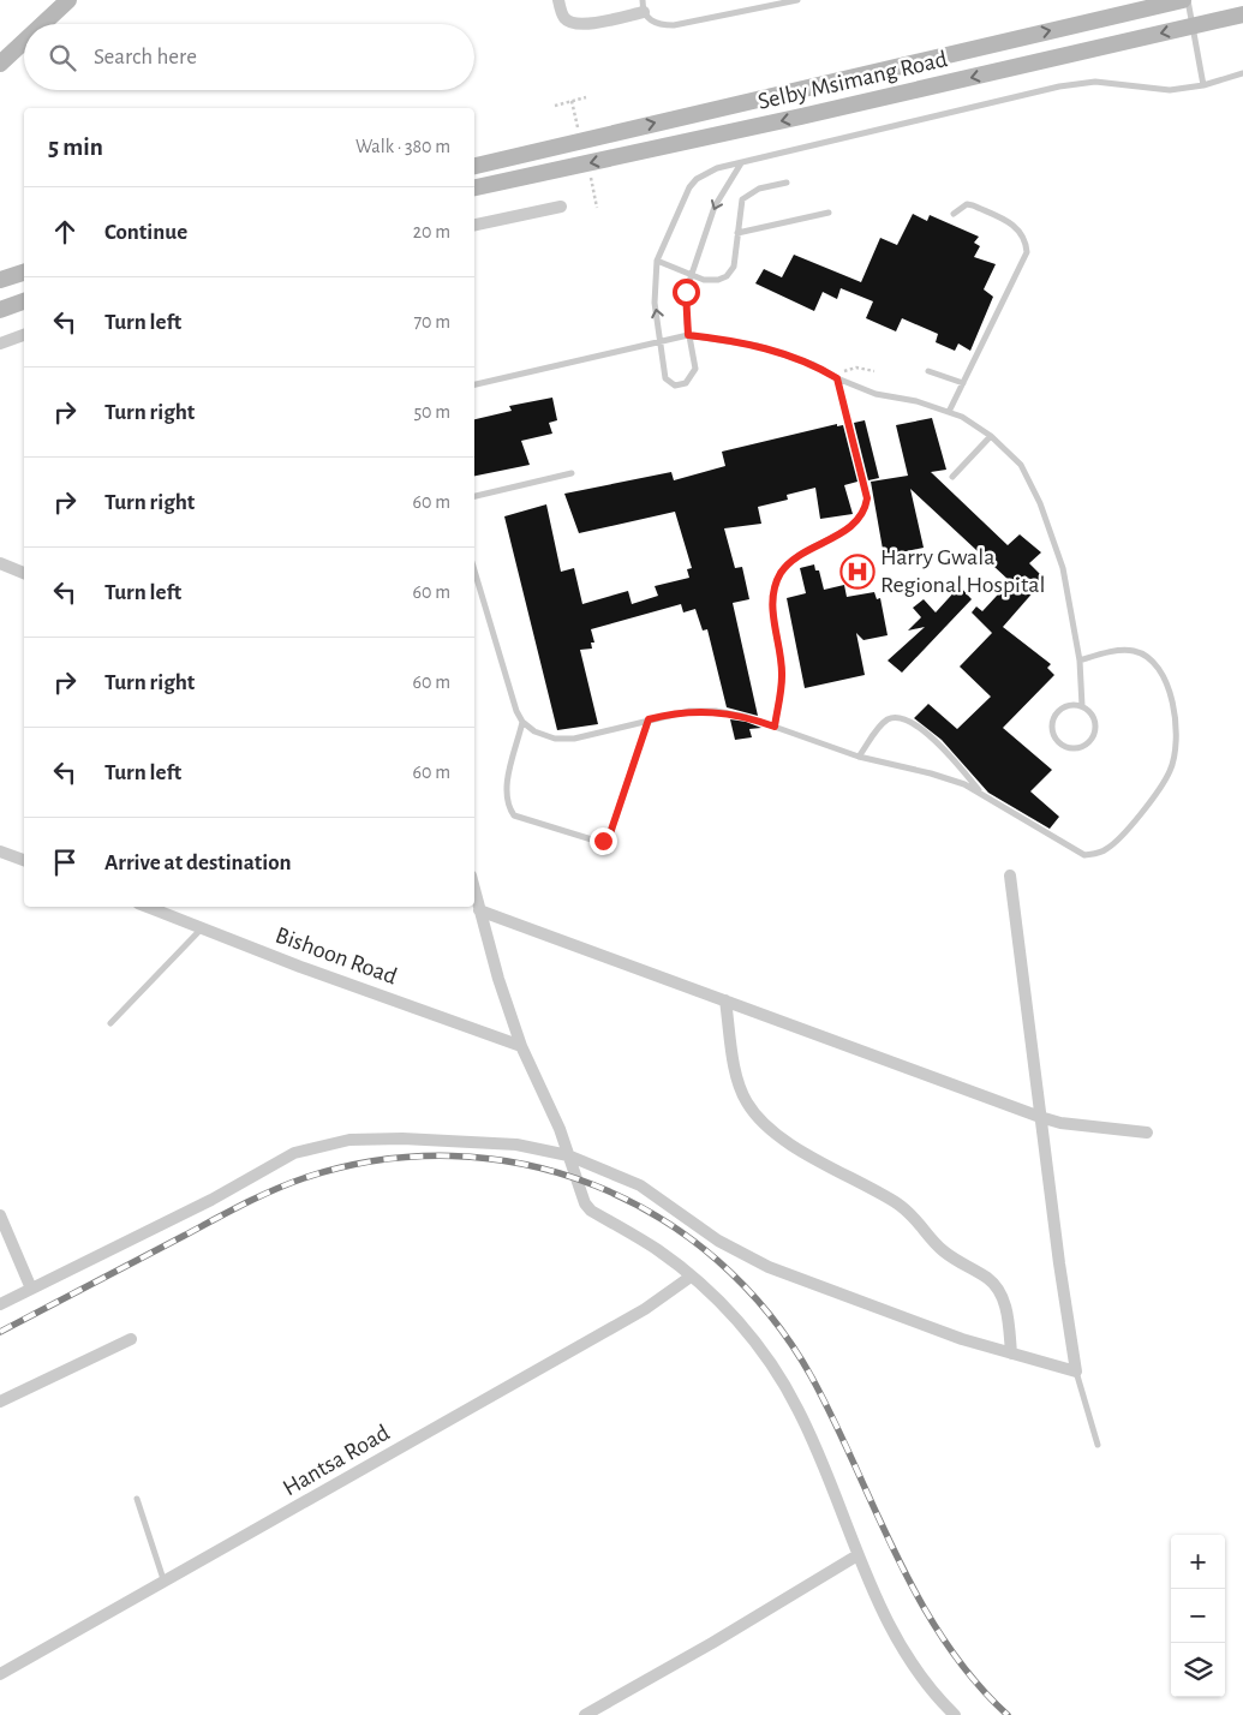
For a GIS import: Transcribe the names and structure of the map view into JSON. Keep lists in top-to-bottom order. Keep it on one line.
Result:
{"streets":{"main road":["Selby Msimang Road"],"street":["Bishoon Road","Hantsa Road"]},"places":{"hospital":["Harry Gwala Regional Hospital"]},"page":{"search":"Search here","heading":["5 min","Walk · 380 m"],"list":[["Continue","20 m"],["Turn left","70 m"],["Turn right","50 m"],["Turn right","60 m"],["Turn left","60 m"],["Turn right","60 m"],["Turn left","60 m"],"Arrive at destination"],"map_buttons":["+","−"]}}
